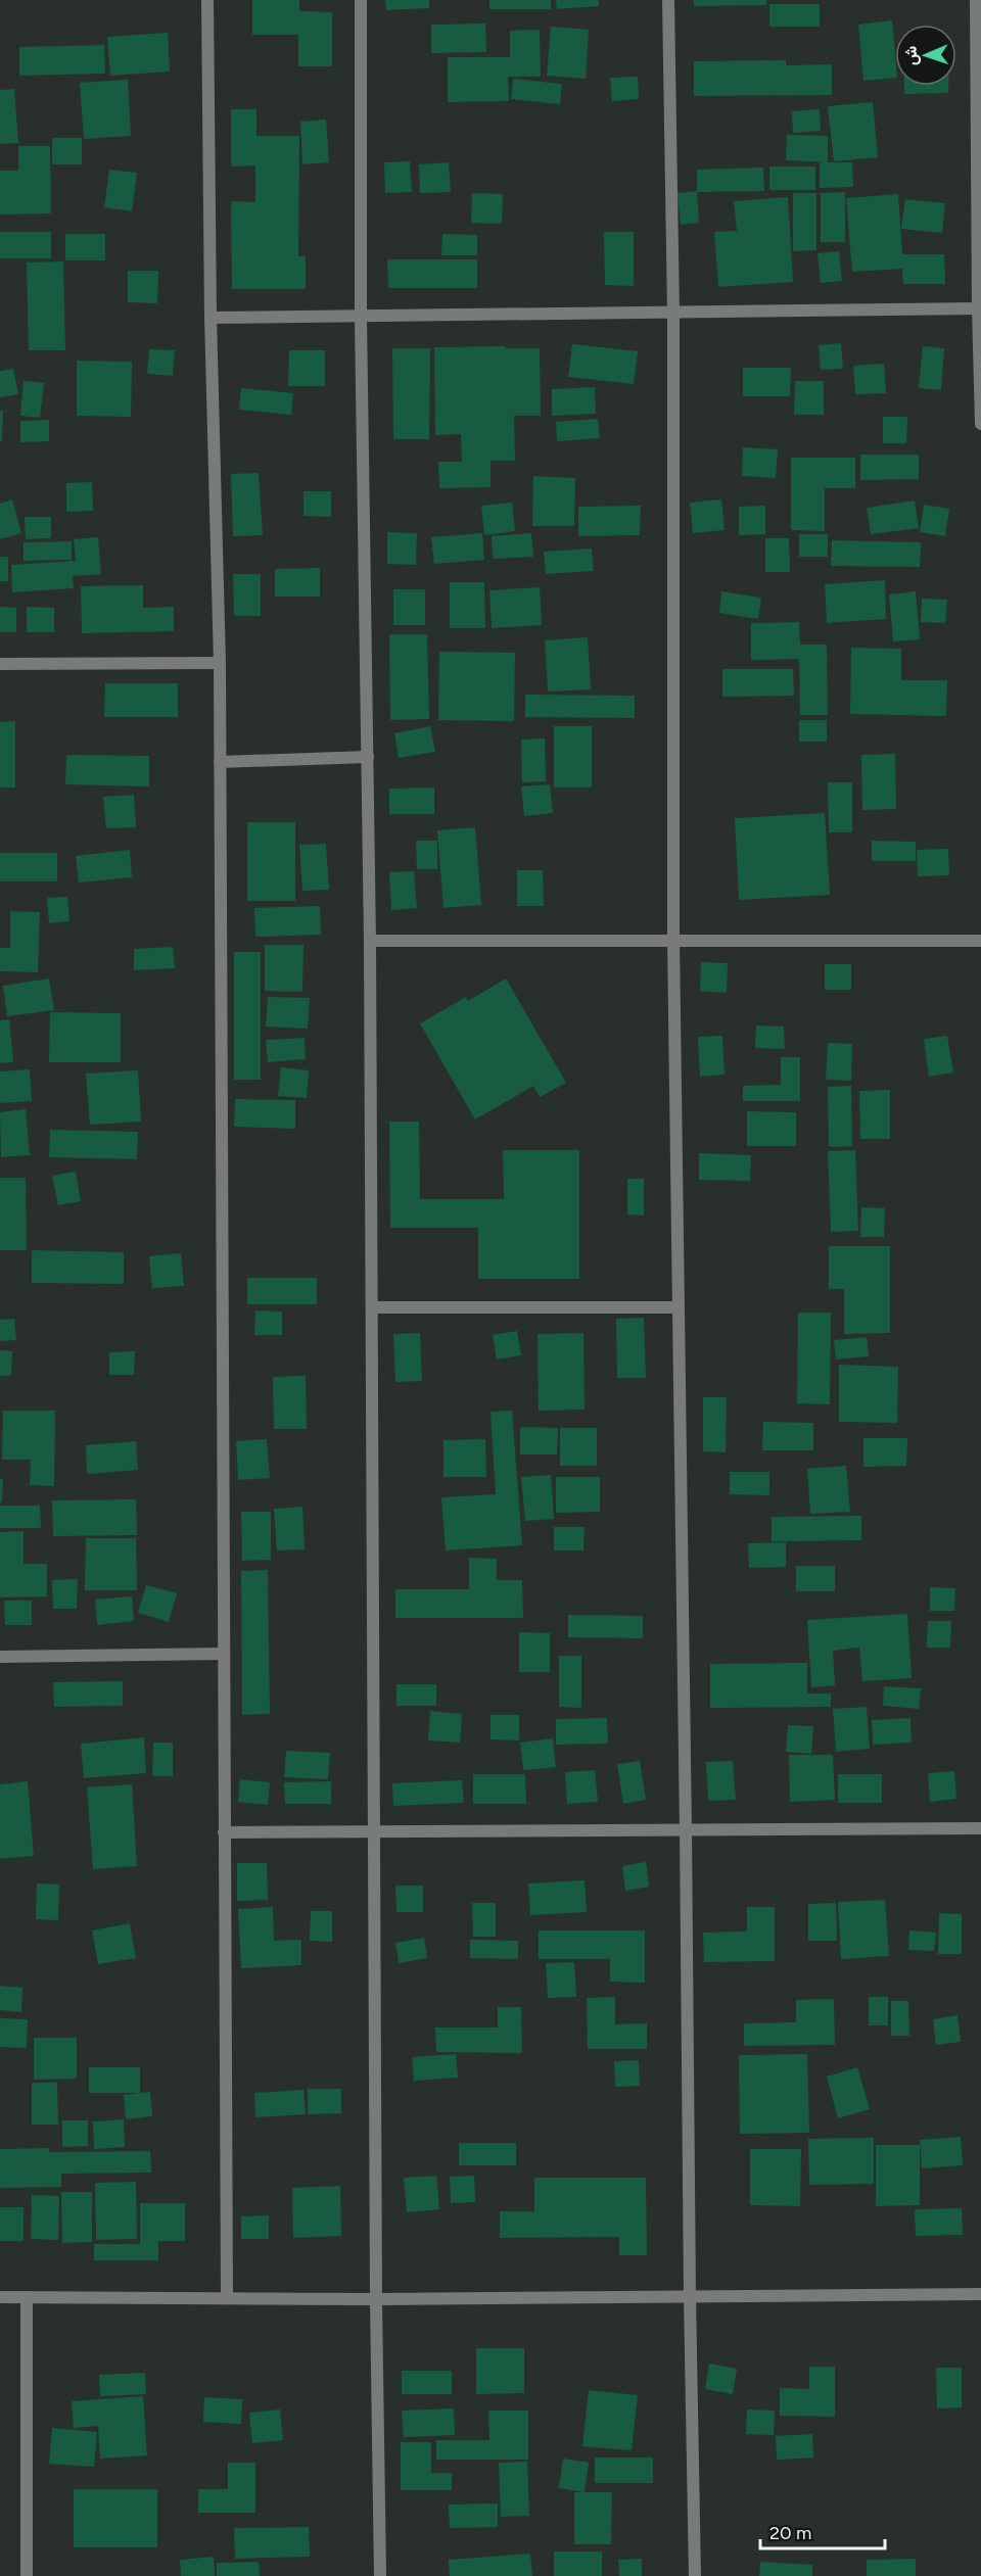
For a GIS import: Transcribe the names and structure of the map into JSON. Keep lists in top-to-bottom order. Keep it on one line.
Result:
{"scale_bar":"20 m","north":"left"}
